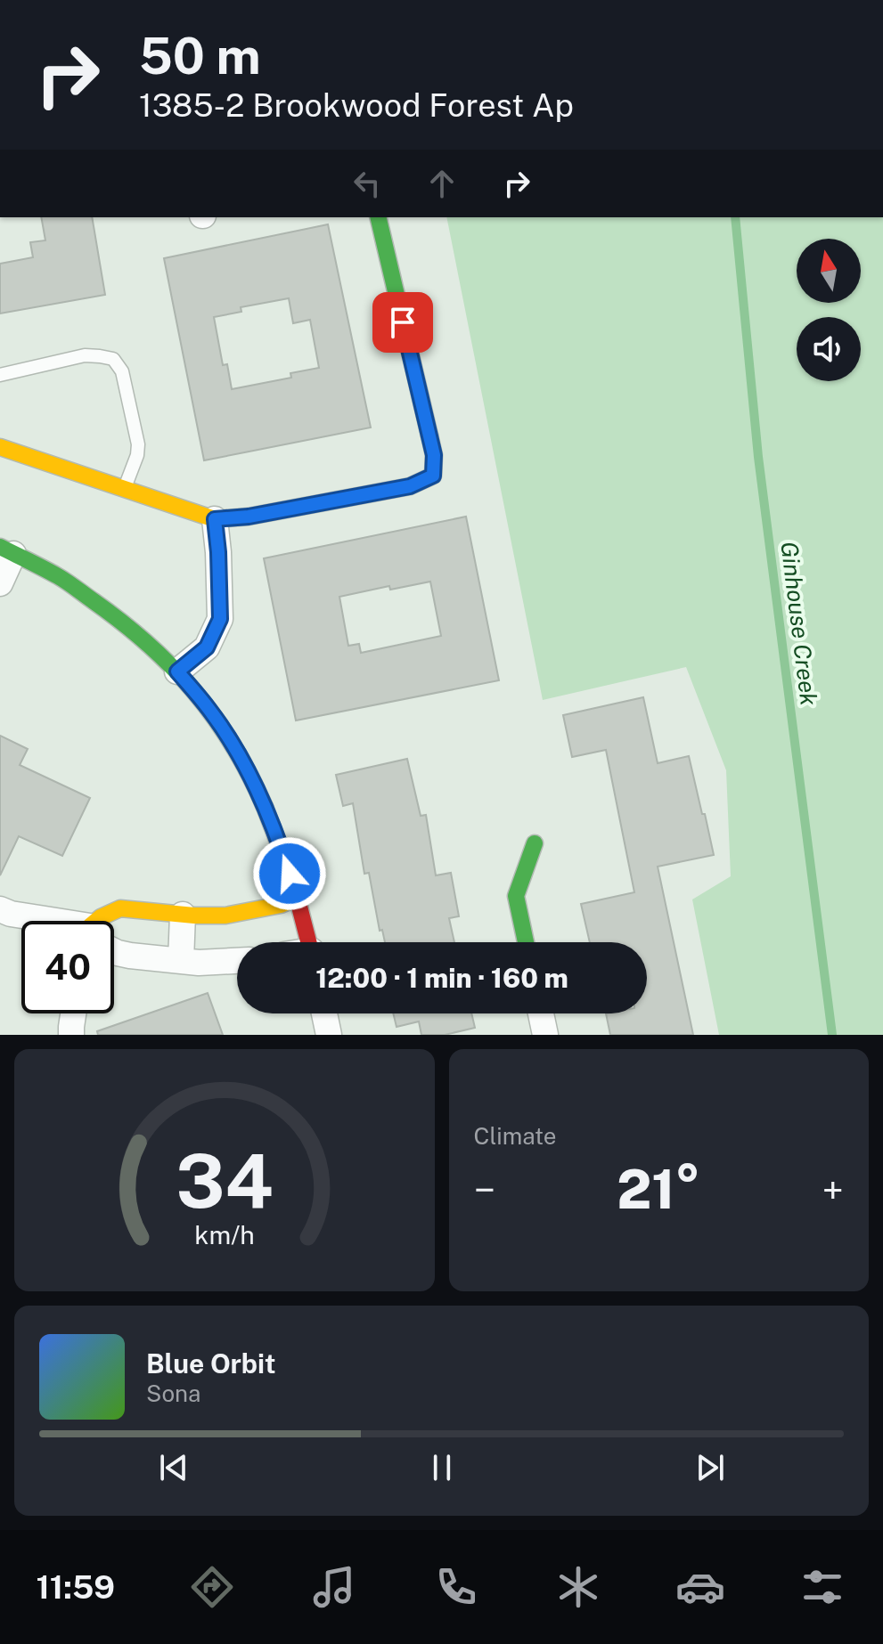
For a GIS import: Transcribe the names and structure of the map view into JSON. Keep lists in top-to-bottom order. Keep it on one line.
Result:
{"water":["Ginhouse Creek"],"north":"top","page":{"turn":["50 m","1385-2 Brookwood Forest Ap"],"limit":"40","trip":"12:00 · 1 min · 160 m","tile":"Climate","heat":["−","21°","+"],"song":["Blue Orbit","Sona"],"tabs":"11:59","gauge":["34","km/h"]}}
